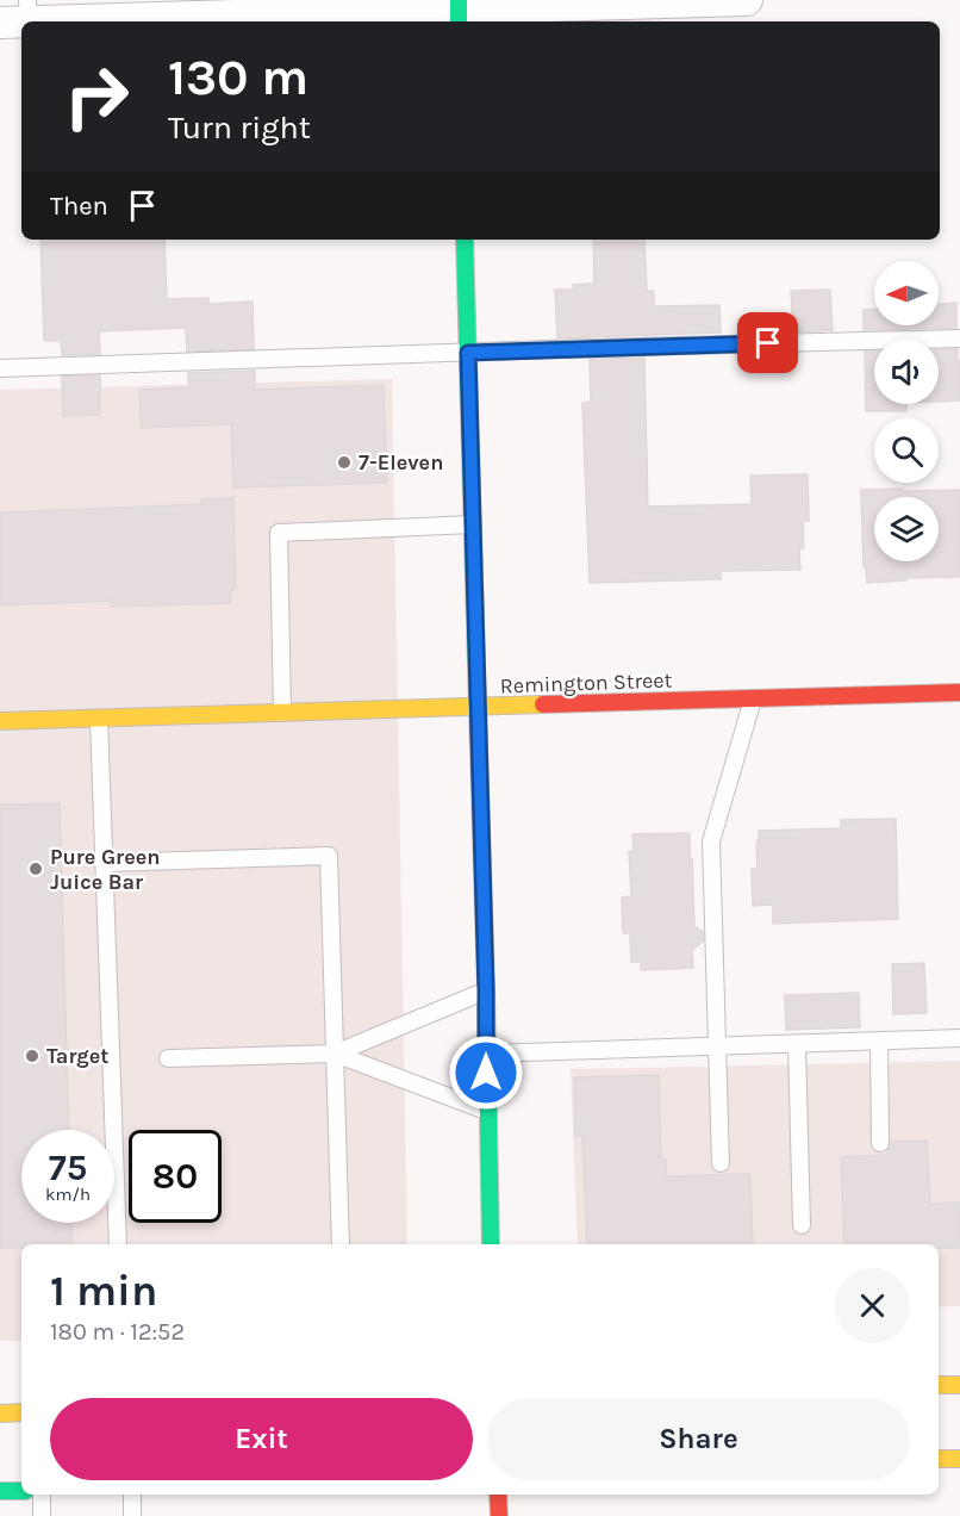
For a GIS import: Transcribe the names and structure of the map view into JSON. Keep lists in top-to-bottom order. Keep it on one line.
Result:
{"streets":{"main road":["Remington Street"]},"places":["7-Eleven","Pure Green Juice Bar","Target"],"north":"left","page":{"turn":["130 m","Turn right"],"then":"Then","speed":"75 km/h","limit":"80","heading":["1 min","180 m · 12:52"],"buttons":["Exit","Share"]}}
